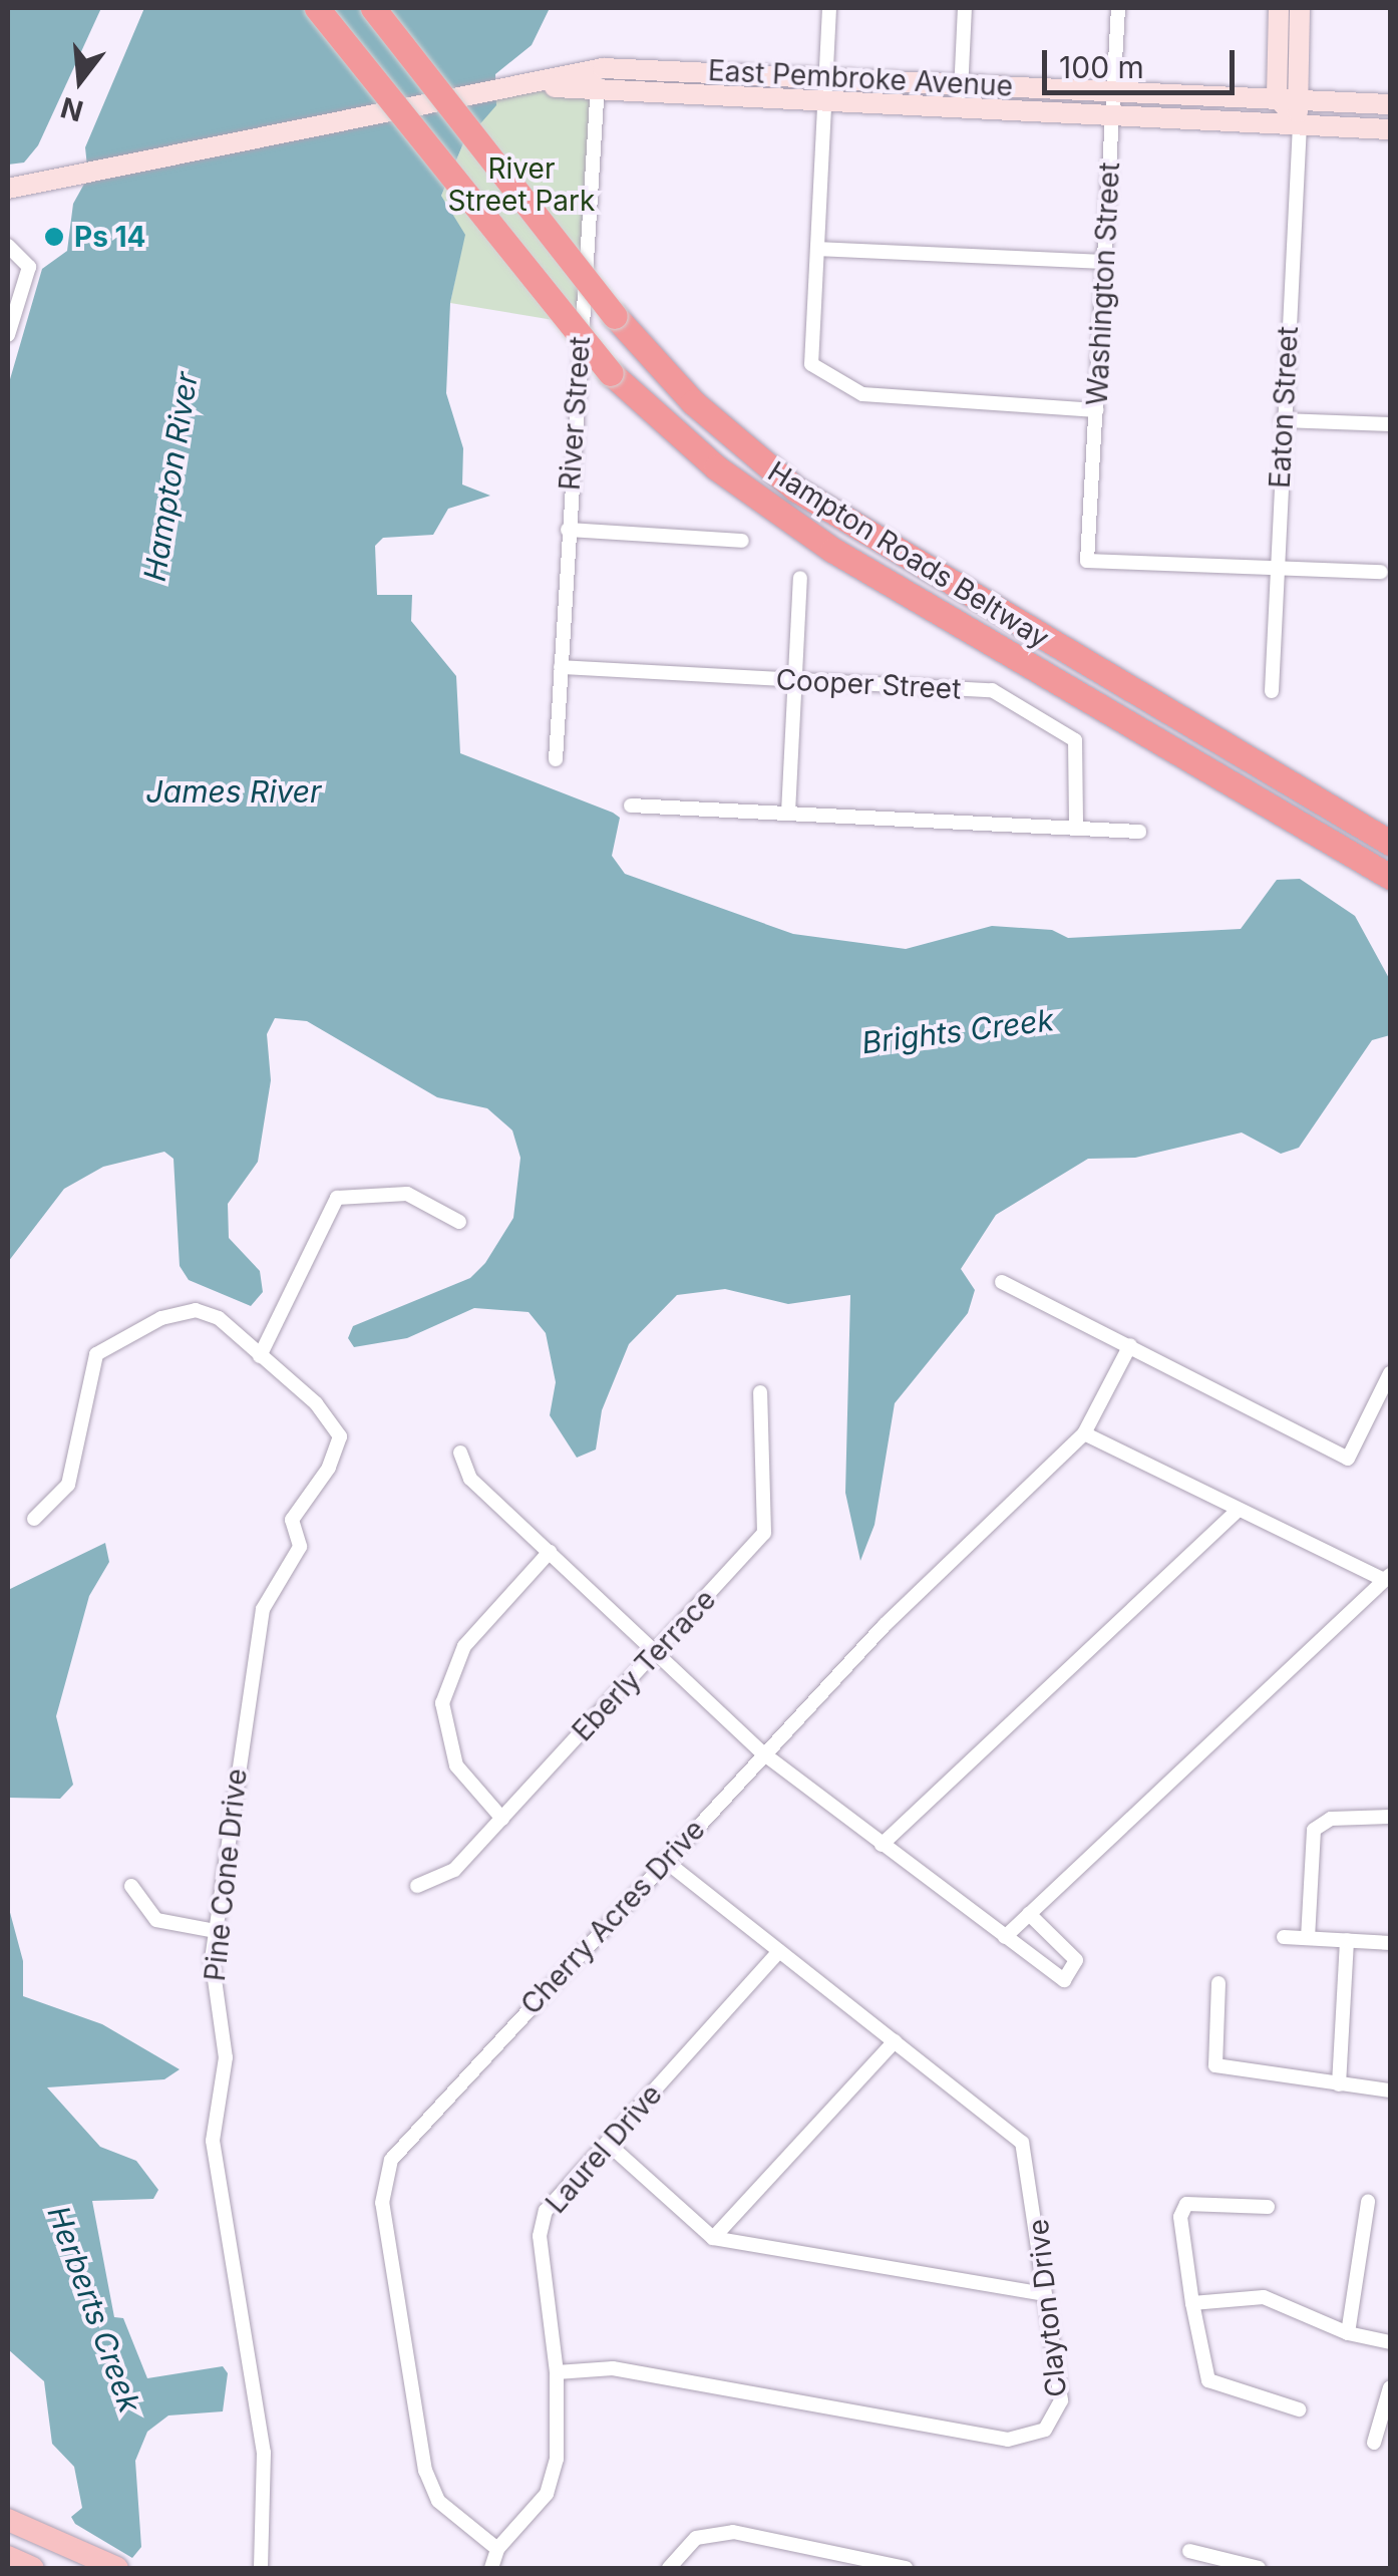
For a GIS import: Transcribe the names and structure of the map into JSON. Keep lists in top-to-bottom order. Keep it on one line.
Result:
{"streets":{"highway":["Hampton Roads Beltway"],"main road":["East Pembroke Avenue"],"street":["Washington Street","Eaton Street","River Street","Cooper Street","Eberly Terrace","Pine Cone Drive","Cherry Acres Drive","Laurel Drive","Clayton Drive"]},"crossings":[["East Pembroke Avenue","Washington Street"],["East Pembroke Avenue","Eaton Street"],["East Pembroke Avenue","River Street"],["Washington Street","Eaton Street"],["River Street","Cooper Street"],["Cherry Acres Drive","Laurel Drive"],["Cherry Acres Drive","Clayton Drive"],["Laurel Drive","Clayton Drive"]],"water":["Hampton River","James River","Brights Creek","Herberts Creek"],"parks":["River Street Park"],"places":["Ps 14"],"scale_bar":"100 m","north":"bottom"}
